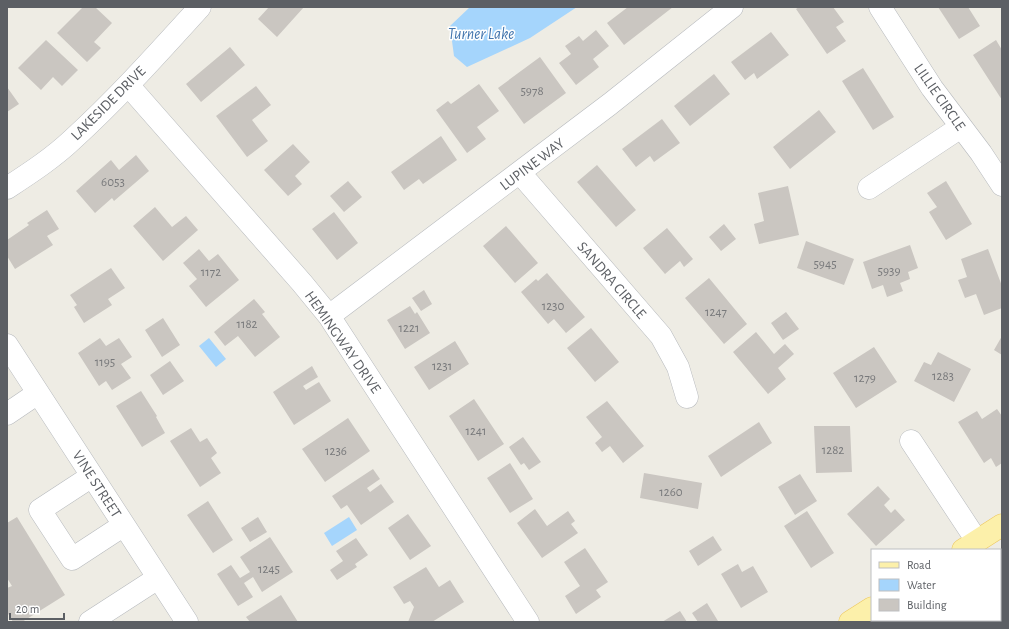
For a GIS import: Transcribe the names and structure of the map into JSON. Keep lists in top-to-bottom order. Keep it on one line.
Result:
{"streets":{"street":["LILLIE CIRCLE","LAKESIDE DRIVE","LUPINE WAY","SANDRA CIRCLE","HEMINGWAY DRIVE","VINE STREET"]},"crossings":[["LAKESIDE DRIVE","HEMINGWAY DRIVE"],["LUPINE WAY","SANDRA CIRCLE"],["LUPINE WAY","HEMINGWAY DRIVE"]],"water":["Turner Lake"],"house_numbers":["5978","6053","5945","5939","1172","1230","1247","1182","1221","1195","1231","1283","1279","1241","1282","1236","1260","1245"],"legend":["Road","Water","Building"],"scale_bar":"20 m"}
